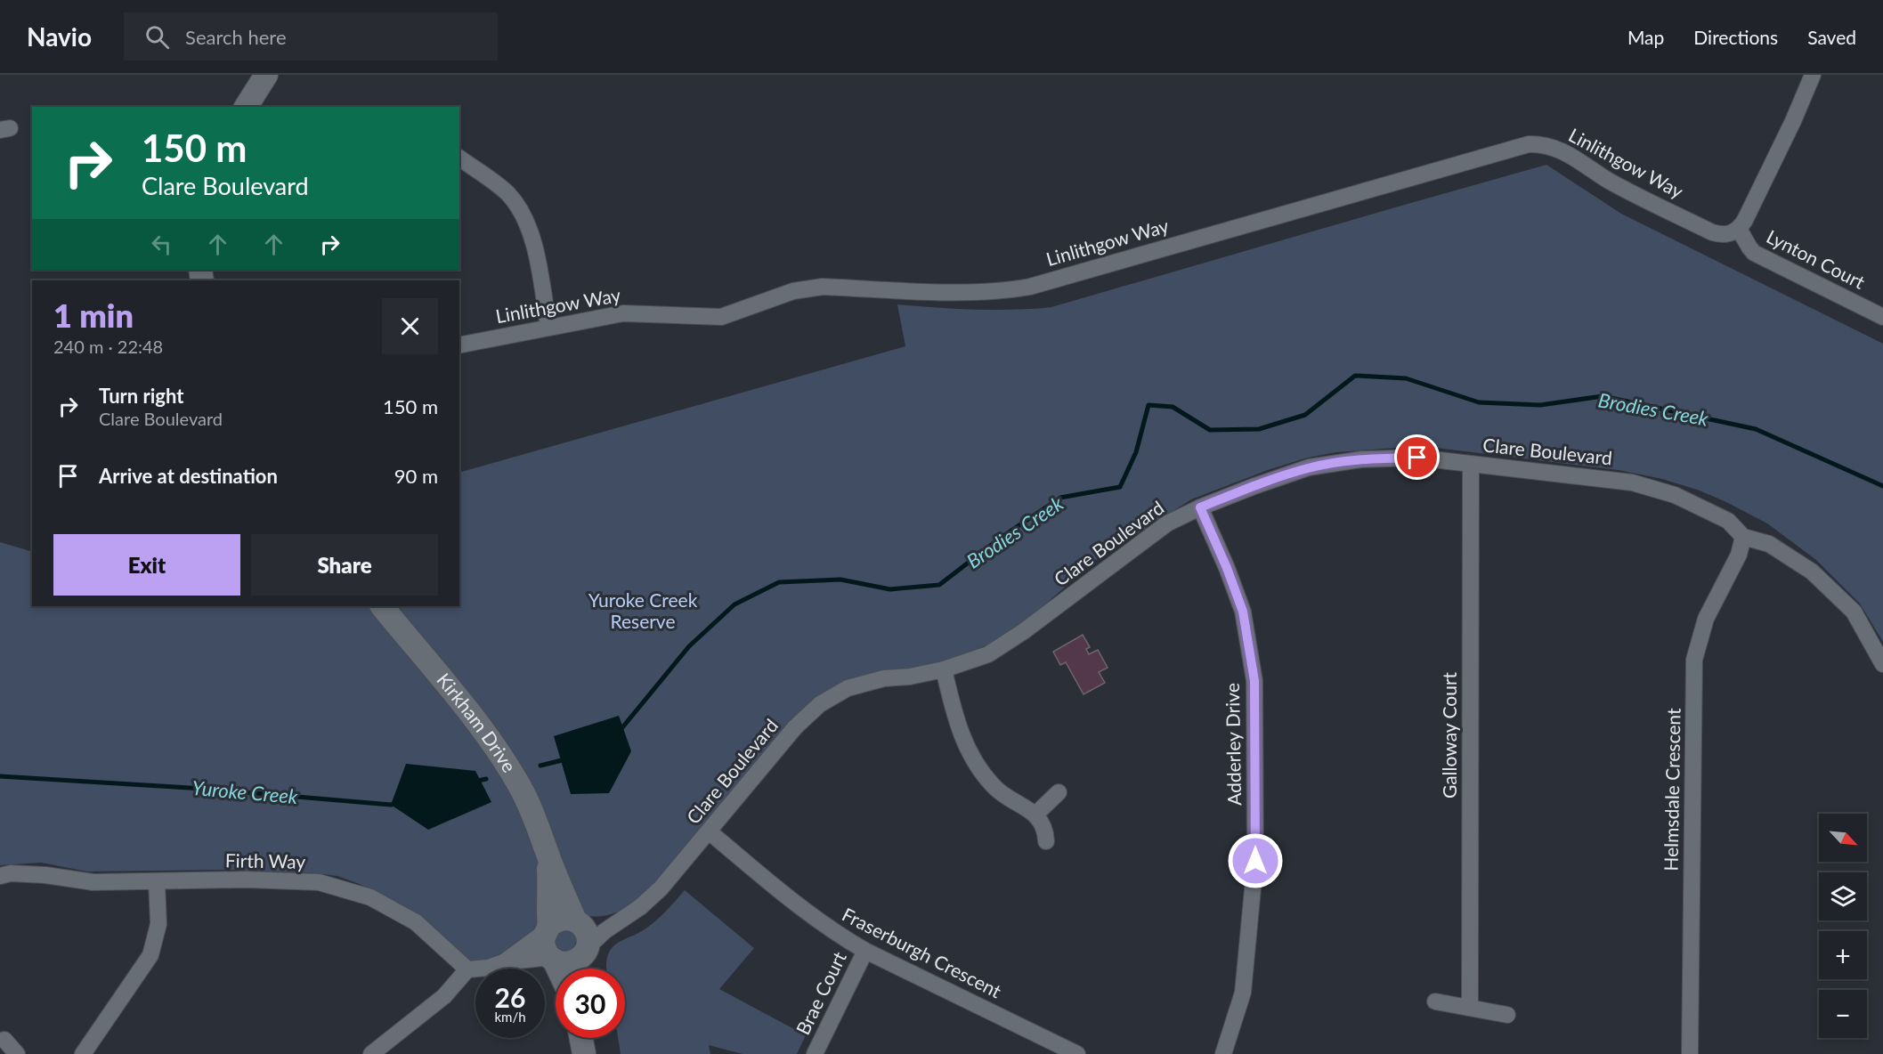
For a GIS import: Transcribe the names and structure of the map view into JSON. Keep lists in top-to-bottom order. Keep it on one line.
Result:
{"streets":{"street":["Linlithgow Way","Lynton Court","Clare Boulevard","Kirkham Drive","Galloway Court","Adderley Drive","Helmsdale Crescent","Firth Way","Fraserburgh Crescent","Brae Court"]},"crossings":[["Linlithgow Way","Lynton Court"],["Clare Boulevard","Kirkham Drive"],["Clare Boulevard","Galloway Court"],["Clare Boulevard","Adderley Drive"],["Clare Boulevard","Helmsdale Crescent"],["Clare Boulevard","Fraserburgh Crescent"],["Fraserburgh Crescent","Brae Court"]],"water":["Brodies Creek","Yuroke Creek"],"parks":["Yuroke Creek Reserve"],"north":"bottom right","page":{"header":"Navio","search":"Search here","nav":["Map","Directions","Saved"],"turn":["150 m","Clare Boulevard"],"heading":["1 min","240 m · 22:48"],"list":[{"name":"Turn right","note":"Clare Boulevard","value":"150 m"},{"name":"Arrive at destination","value":"90 m"}],"buttons":["Exit","Share"],"map_buttons":["+","−"],"speed":"26 km/h","limit":"30"}}
